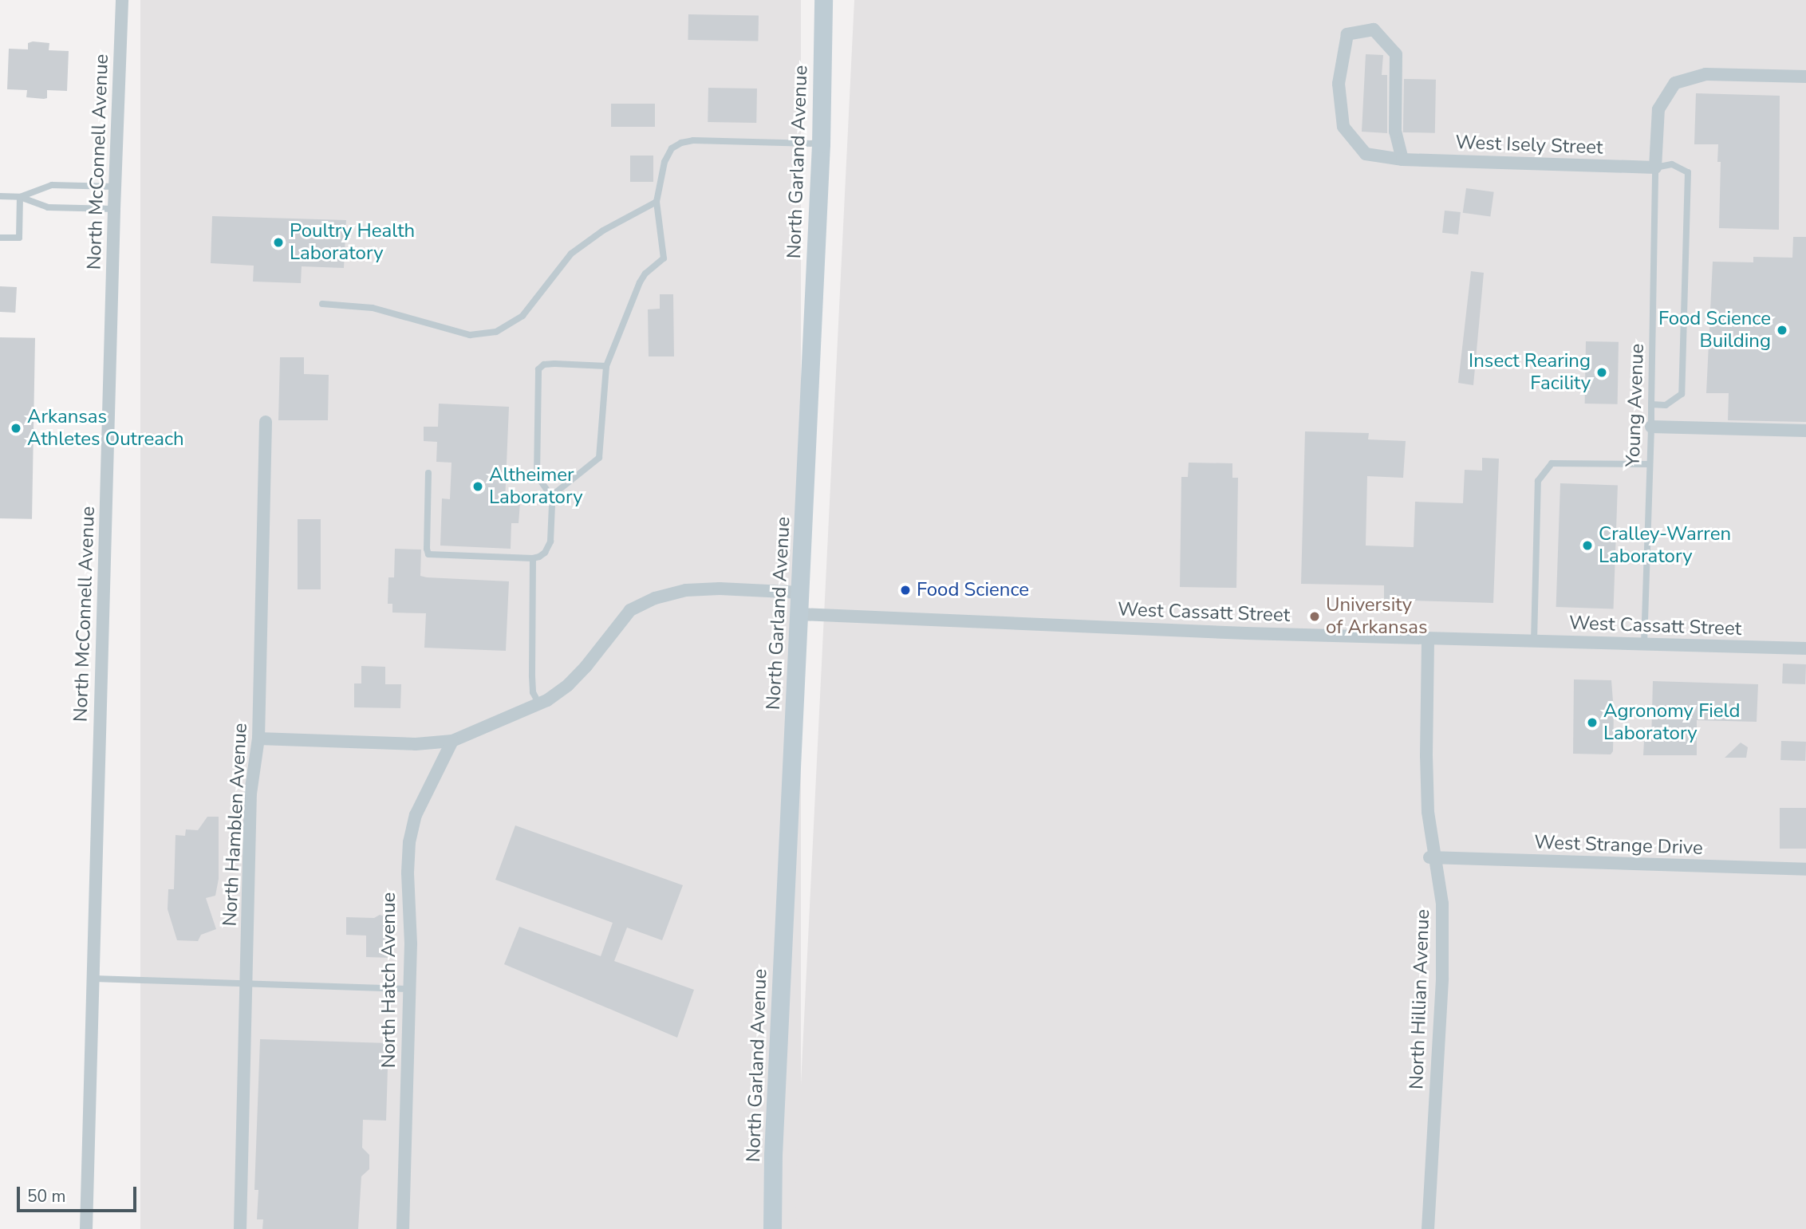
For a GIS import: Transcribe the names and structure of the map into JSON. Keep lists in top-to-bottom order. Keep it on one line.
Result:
{"streets":{"main road":["North Garland Avenue"],"street":["West Isely Street","North McConnell Avenue","West Cassatt Street","North Hamblen Avenue","West Strange Drive","North Hatch Avenue","North Hillian Avenue"],"lane":["Young Avenue"]},"crossings":[["West Isely Street","Young Avenue"],["North Garland Avenue","West Cassatt Street"],["Young Avenue","West Cassatt Street"],["West Cassatt Street","North Hillian Avenue"],["West Strange Drive","North Hillian Avenue"]],"places":["Poultry Health Laboratory","Food Science Building","Insect Rearing Facility","Arkansas Athletes Outreach","Altheimer Laboratory","Cralley-Warren Laboratory","Food Science","University of Arkansas","Agronomy Field Laboratory"],"scale_bar":"50 m"}
